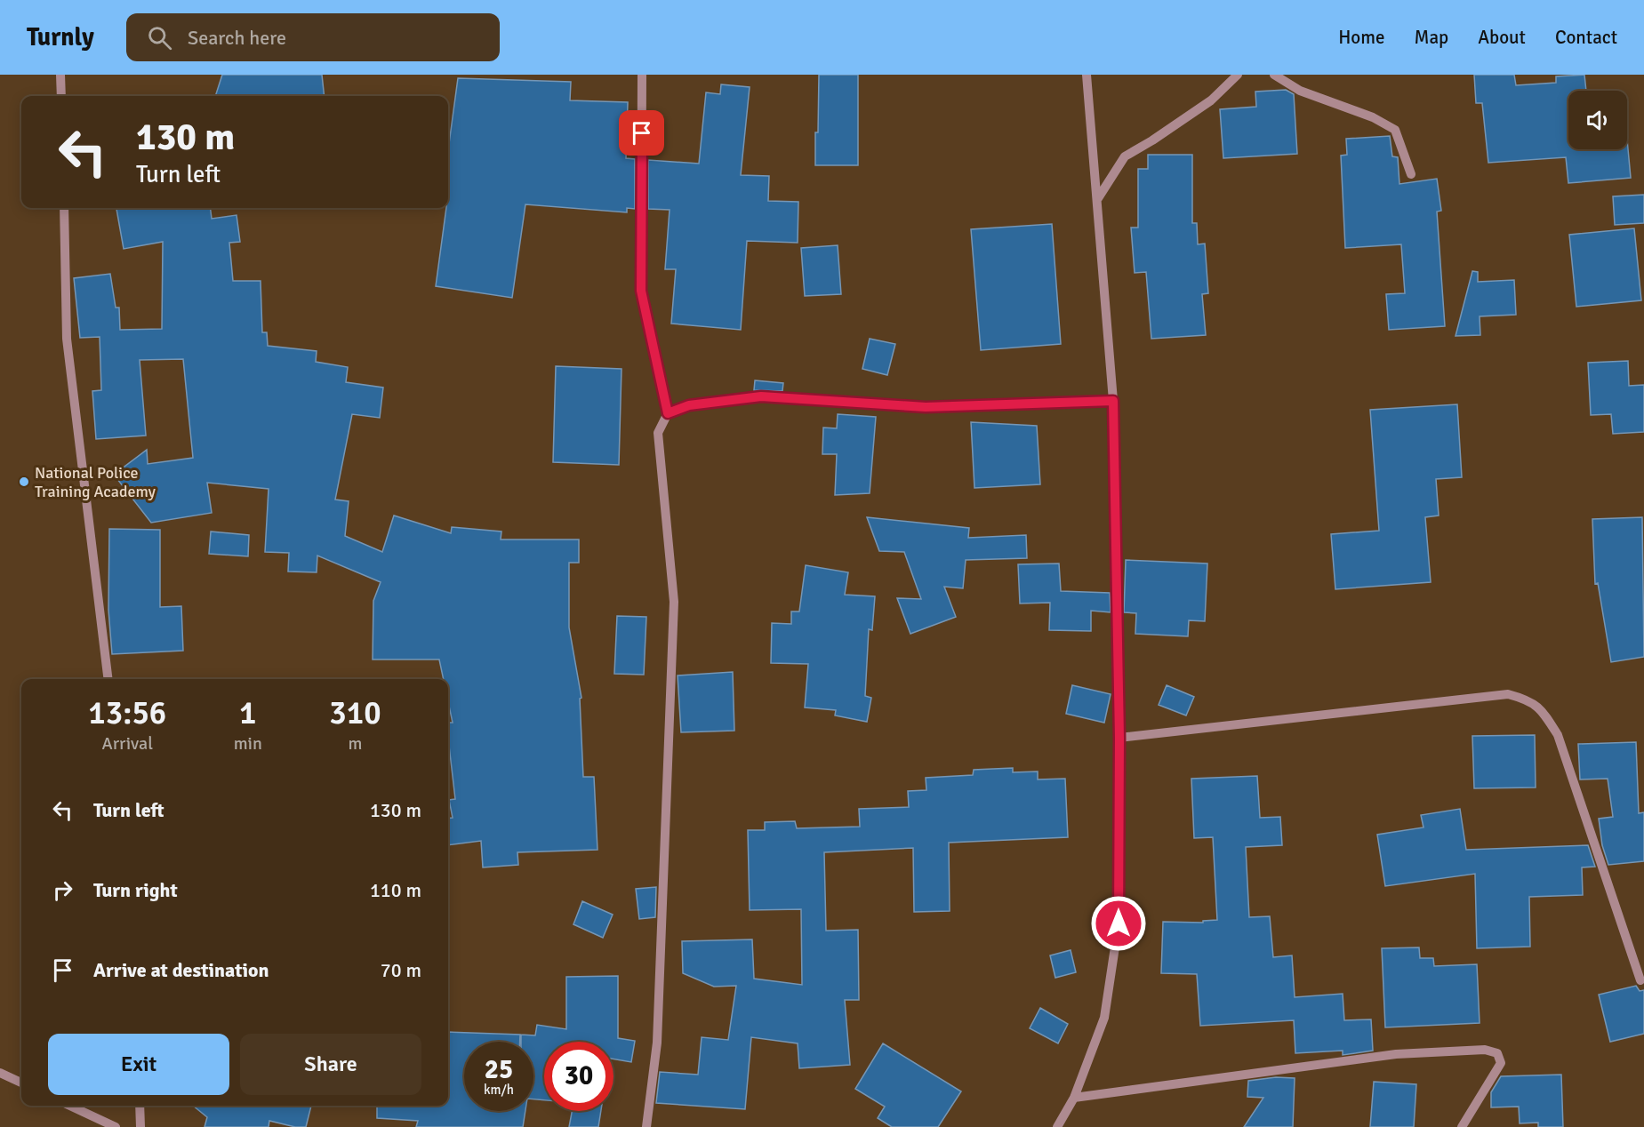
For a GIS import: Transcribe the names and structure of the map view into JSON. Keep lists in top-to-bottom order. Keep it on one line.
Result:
{"places":["National Police Training Academy"],"page":{"header":"Turnly","search":"Search here","nav":["Home","Map","About","Contact"],"turn":["130 m","Turn left"],"eta":["13:56","Arrival","1","min","310","m"],"list":[{"name":"Turn left","value":"130 m"},{"name":"Turn right","value":"110 m"},{"name":"Arrive at destination","value":"70 m"}],"buttons":["Exit","Share"],"speed":"25 km/h","limit":"30"}}
